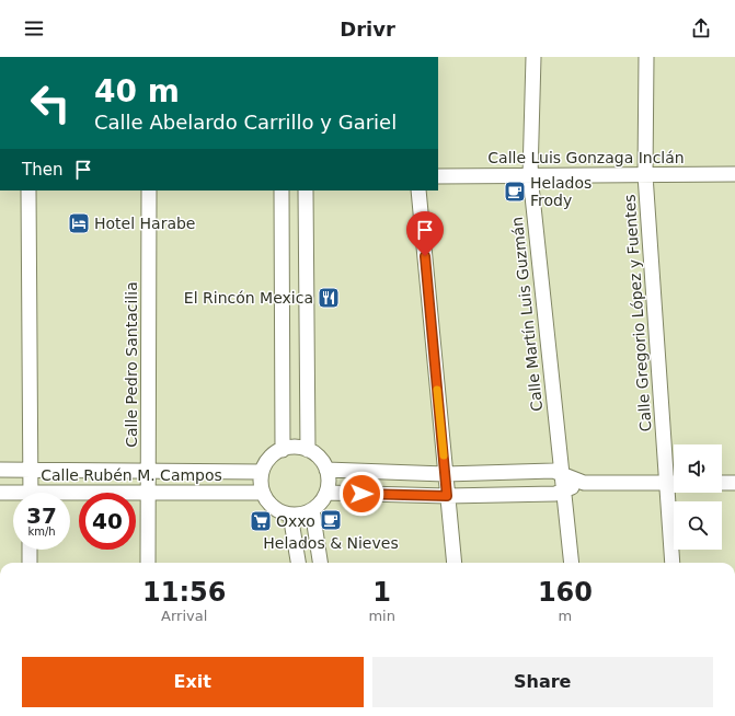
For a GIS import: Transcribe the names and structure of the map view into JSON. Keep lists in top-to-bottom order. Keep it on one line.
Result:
{"streets":{"street":["Calle Luis Gonzaga Inclán","Calle Gregorio López y Fuentes","Calle Martín Luis Guzmán","Calle Pedro Santacilia","Calle Rubén M. Campos"]},"crossings":[["Calle Luis Gonzaga Inclán","Calle Gregorio López y Fuentes"],["Calle Luis Gonzaga Inclán","Calle Martín Luis Guzmán"],["Calle Pedro Santacilia","Calle Rubén M. Campos"]],"places":{"cafe":["Helados Frody","Helados & Nieves"],"hotel":["Hotel Harabe"],"restaurant":["El Rincón Mexica"],"supermarket":["Oxxo"]},"page":{"header":"Drivr","turn":["40 m","Calle Abelardo Carrillo y Gariel"],"then":"Then","speed":"37 km/h","limit":"40","eta":["11:56","Arrival","1","min","160","m"],"buttons":["Exit","Share"]}}
